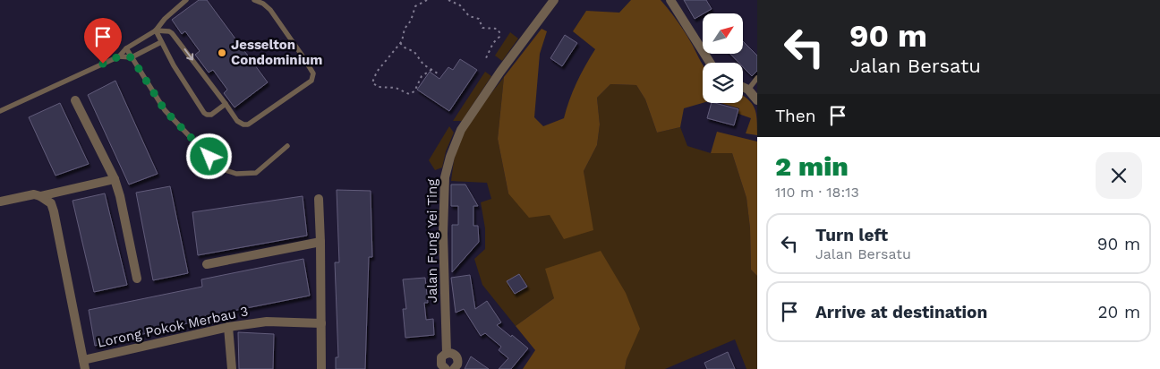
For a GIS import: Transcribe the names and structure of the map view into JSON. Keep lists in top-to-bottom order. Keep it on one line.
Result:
{"streets":{"street":["Jalan Fung Yei Ting","Lorong Pokok Merbau 3"]},"places":["Jesselton Condominium"],"north":"top right","page":{"turn":["90 m","Jalan Bersatu"],"then":"Then","heading":["2 min","110 m · 18:13"],"list":[{"name":"Turn left","note":"Jalan Bersatu","value":"90 m"},{"name":"Arrive at destination","value":"20 m"}]}}
